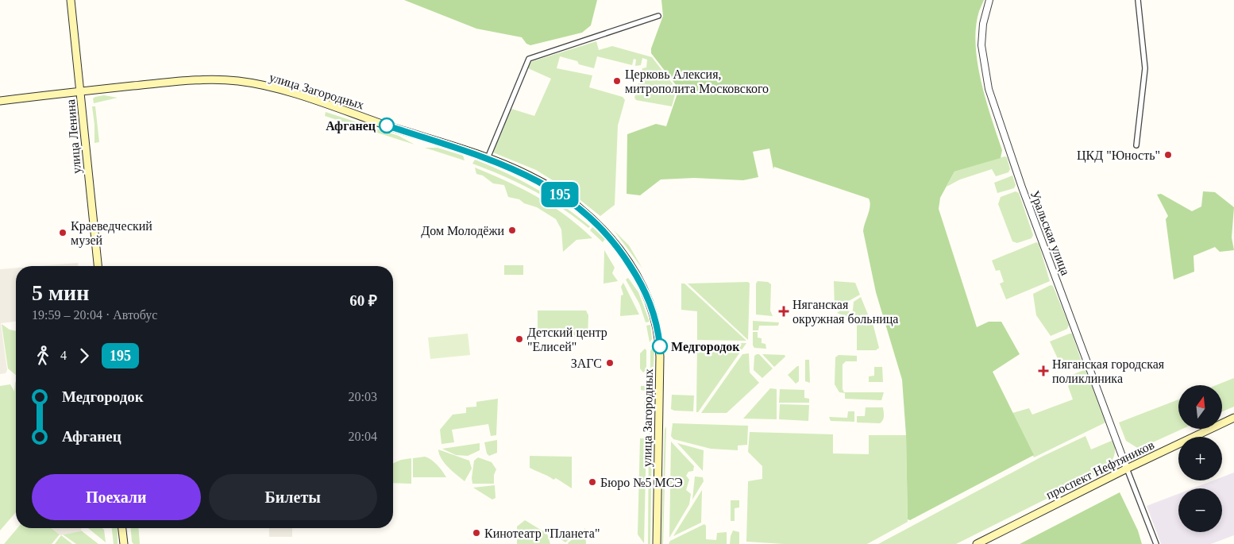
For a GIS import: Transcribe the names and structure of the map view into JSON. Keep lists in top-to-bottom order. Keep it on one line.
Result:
{"streets":{"main road":["улица Загородных","улица Ленина","проспект Нефтяников"],"street":["Уральская улица"]},"crossings":[["улица Загородных","улица Ленина"],["Уральская улица","проспект Нефтяников"]],"places":{"other":["Церковь Алексия, митрополита Московского","Афганец","ЦКД \"Юность\"","Дом Молодёжи","Краеведческий музей","Детский центр \"Елисей\"","Медгородок","ЗАГС","Бюро №5 МСЭ","Кинотеатр \"Планета\""],"health":["Няганская окружная больница","Няганская городская поликлиника"]},"lines":["bus line 195"],"north":"top","page":{"on_map":"195","heading":["5 мин","19:59 – 20:04 · Автобус","60 ₽"],"legs":["4","195"],"list":[{"name":"Медгородок","value":"20:03"},{"name":"Афганец","value":"20:04"}],"map_buttons":["+","−"],"buttons":["Поехали","Билеты"]}}
